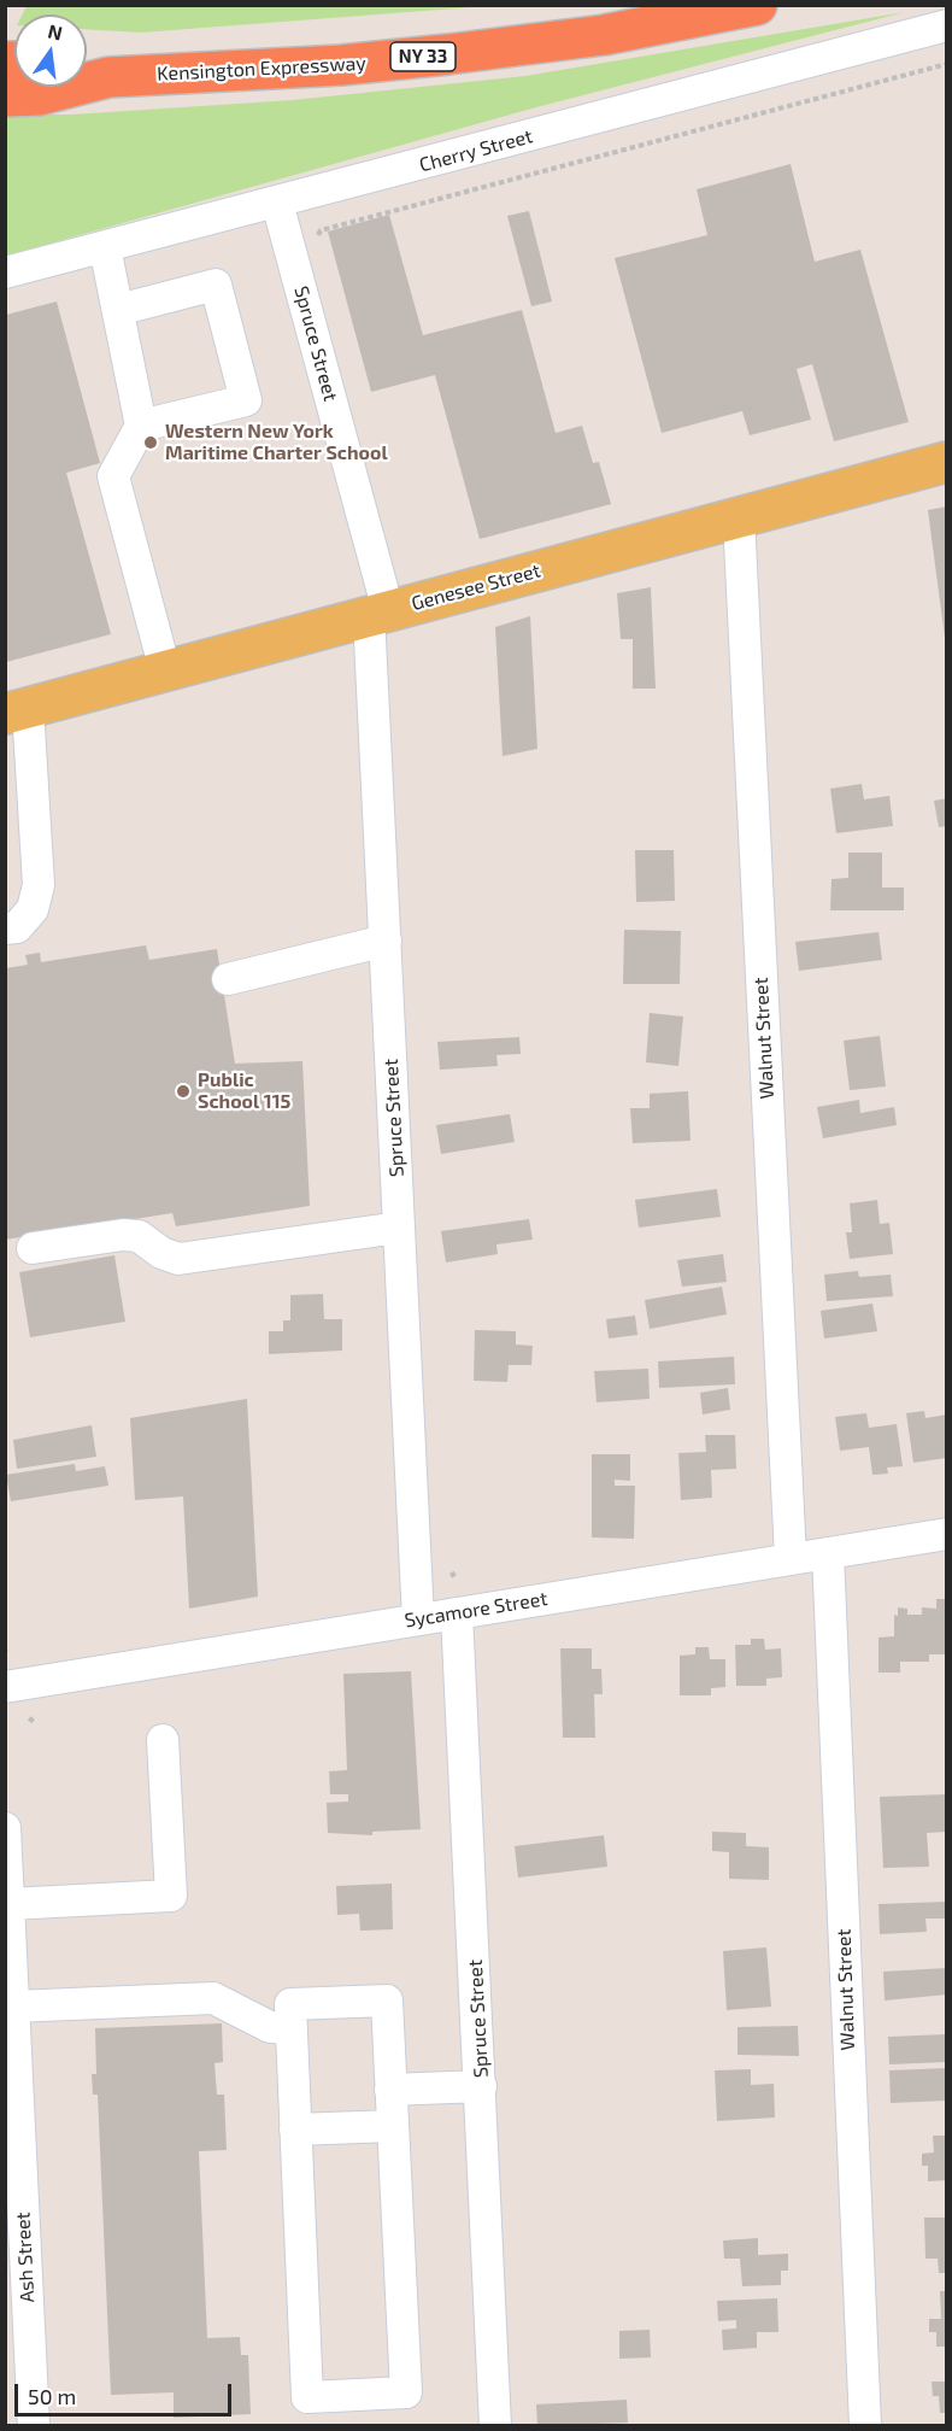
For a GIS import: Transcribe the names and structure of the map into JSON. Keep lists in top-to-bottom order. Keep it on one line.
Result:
{"streets":{"highway":["NY 33","Kensington Expressway"],"main road":["Genesee Street"],"street":["Cherry Street","Spruce Street","Walnut Street","Sycamore Street","Ash Street"]},"crossings":[["Cherry Street","Spruce Street"],["Spruce Street","Genesee Street"],["Spruce Street","Sycamore Street"],["Genesee Street","Walnut Street"],["Walnut Street","Sycamore Street"]],"places":["Western New York Maritime Charter School","Public School 115"],"scale_bar":"50 m","north":"top"}
